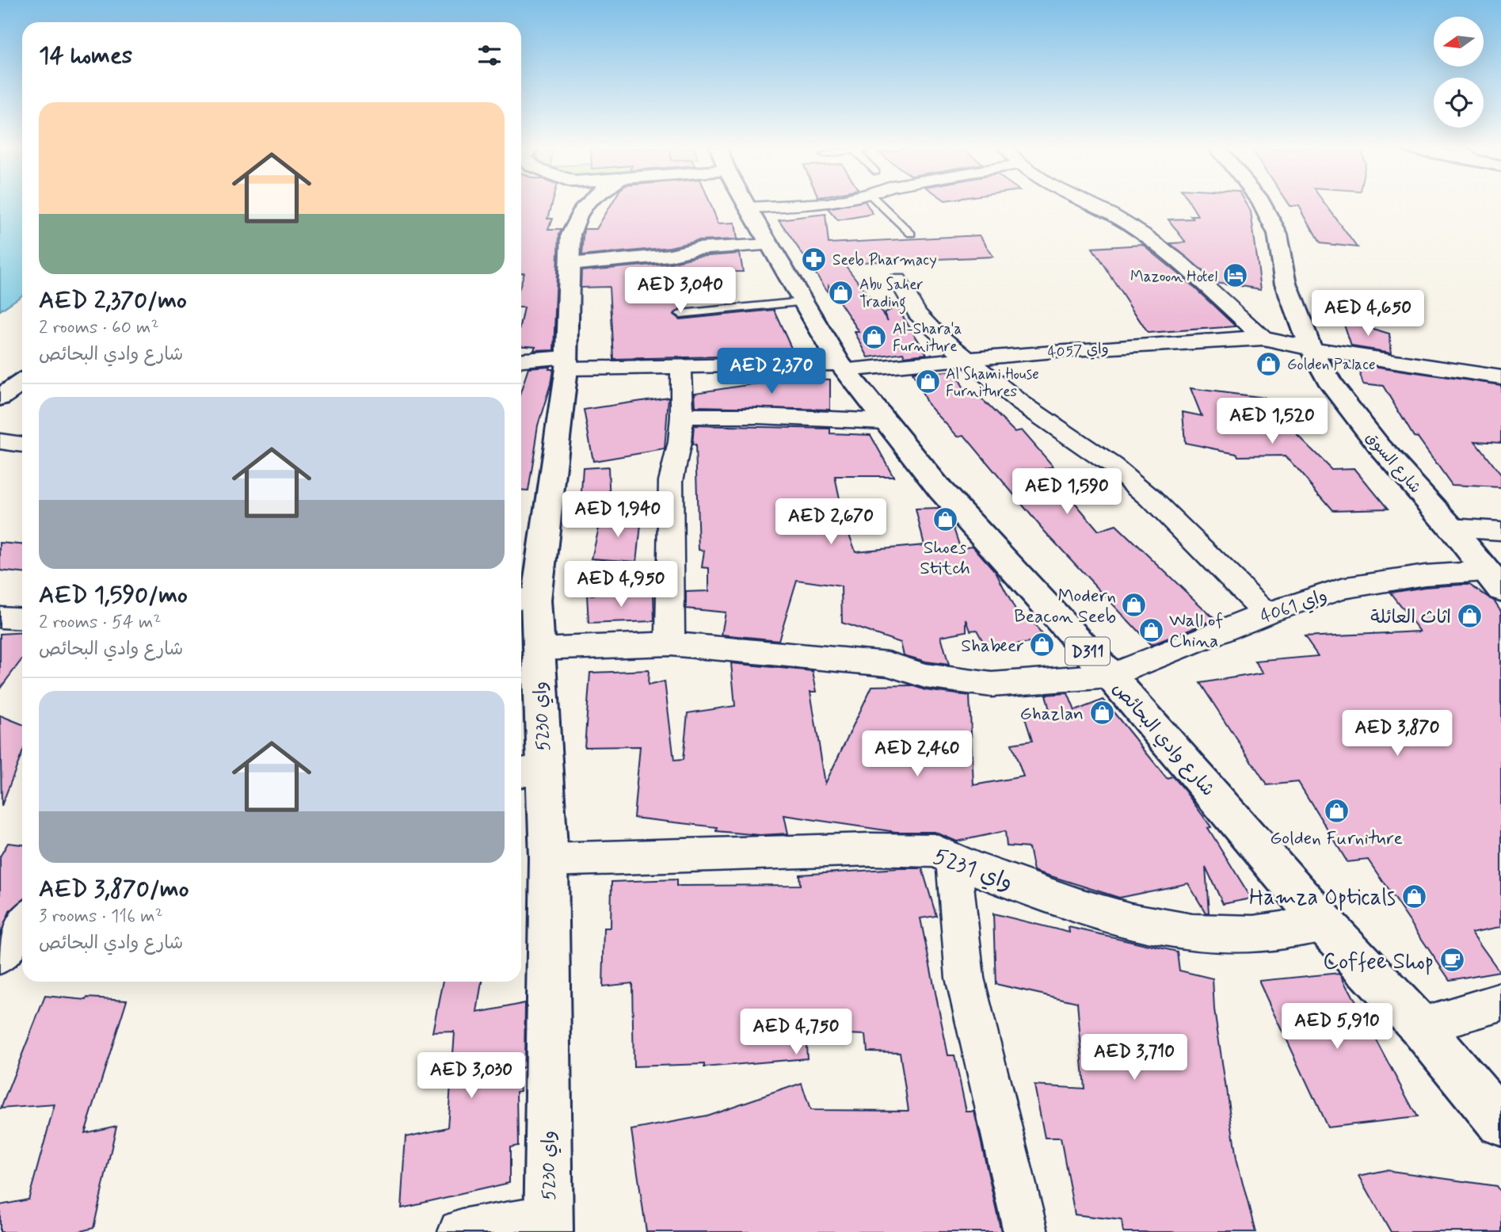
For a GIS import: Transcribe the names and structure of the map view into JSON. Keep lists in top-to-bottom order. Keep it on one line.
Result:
{"streets":{"main road":["شارع السوق","D311","واي 5230","شارع وادي البحائص"],"street":["واي 4057","واي 4061","واي 5231"]},"crossings":[["واي 4057","شارع السوق"],["واي 4057","واي 5230"],["واي 4057","شارع وادي البحائص"],["شارع السوق","واي 4061"],["واي 4061","واي 5230"],["واي 4061","شارع وادي البحائص"],["واي 5230","واي 5231"],["شارع وادي البحائص","واي 5231"]],"places":{"pharmacy":["Seeb Pharmacy"],"hotel":["Mazoon Hotel"],"shop":["Abu Saher Trading","Al-Shara'a Furniture","Golden Palace","Al Shami House Furnitures","Shoes Stitch","Modern Beacon Seeb","اثاث العائلة","Wall of China","Shabeer","Ghazlan","Golden Furniture","Hamza Opticals"],"cafe":["Coffee Shop"]},"north":"left","page":{"heading":"14 homes","list":[{"name":"AED 2,370/mo","note":"2 rooms · 60 m² · شارع وادي البحائص"},{"name":"AED 1,590/mo","note":"2 rooms · 54 m² · شارع وادي البحائص"},{"name":"AED 3,870/mo","note":"3 rooms · 116 m² · شارع وادي البحائص"}],"price":["AED 3,040","AED 4,650","AED 2,370","AED 1,520","AED 1,590","AED 1,940","AED 2,670","AED 4,950","AED 3,870","AED 2,460","AED 5,910","AED 4,750","AED 3,710","AED 3,030"]}}
